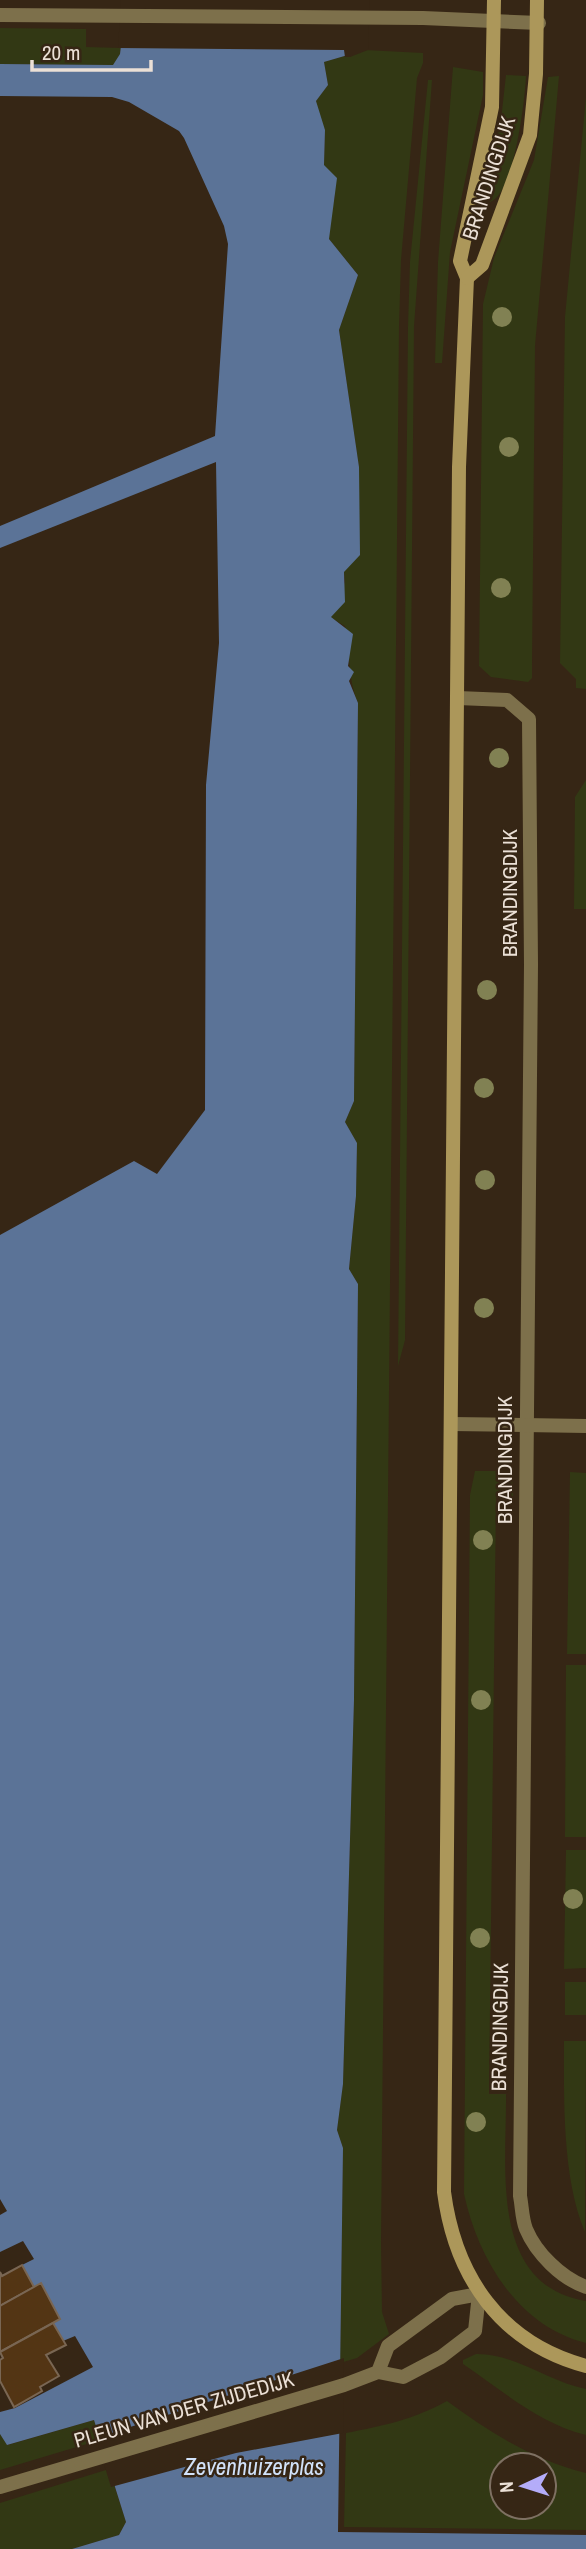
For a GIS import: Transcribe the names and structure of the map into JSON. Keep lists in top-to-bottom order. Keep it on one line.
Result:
{"streets":{"street":["BRANDINGDIJK","PLEUN VAN DER ZIJDEDIJK"]},"crossings":[["BRANDINGDIJK","PLEUN VAN DER ZIJDEDIJK"]],"water":["Zevenhuizerplas"],"scale_bar":"20 m","north":"left"}
